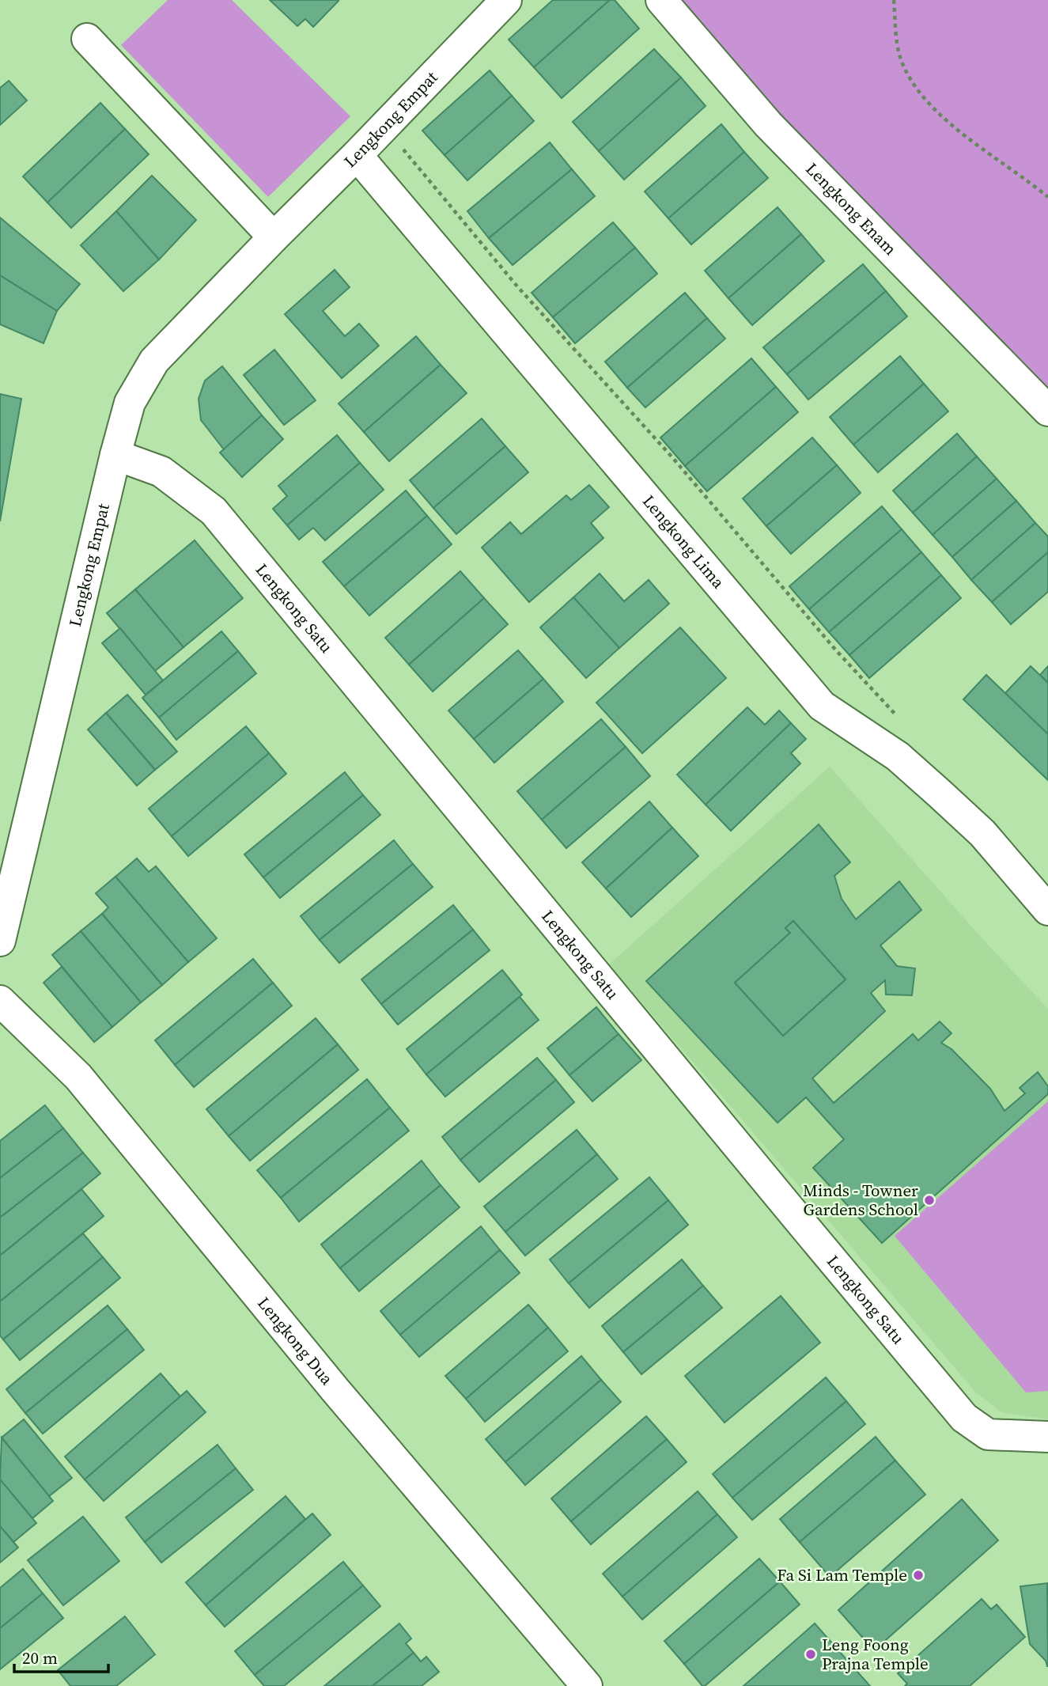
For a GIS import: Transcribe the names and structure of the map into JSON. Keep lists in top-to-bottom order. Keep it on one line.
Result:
{"streets":{"street":["Lengkong Empat","Lengkong Enam","Lengkong Lima","Lengkong Satu","Lengkong Dua"]},"crossings":[["Lengkong Empat","Lengkong Lima"],["Lengkong Empat","Lengkong Satu"]],"places":["Minds - Towner Gardens School","Fa Si Lam Temple","Leng Foong Prajna Temple"],"scale_bar":"20 m"}
